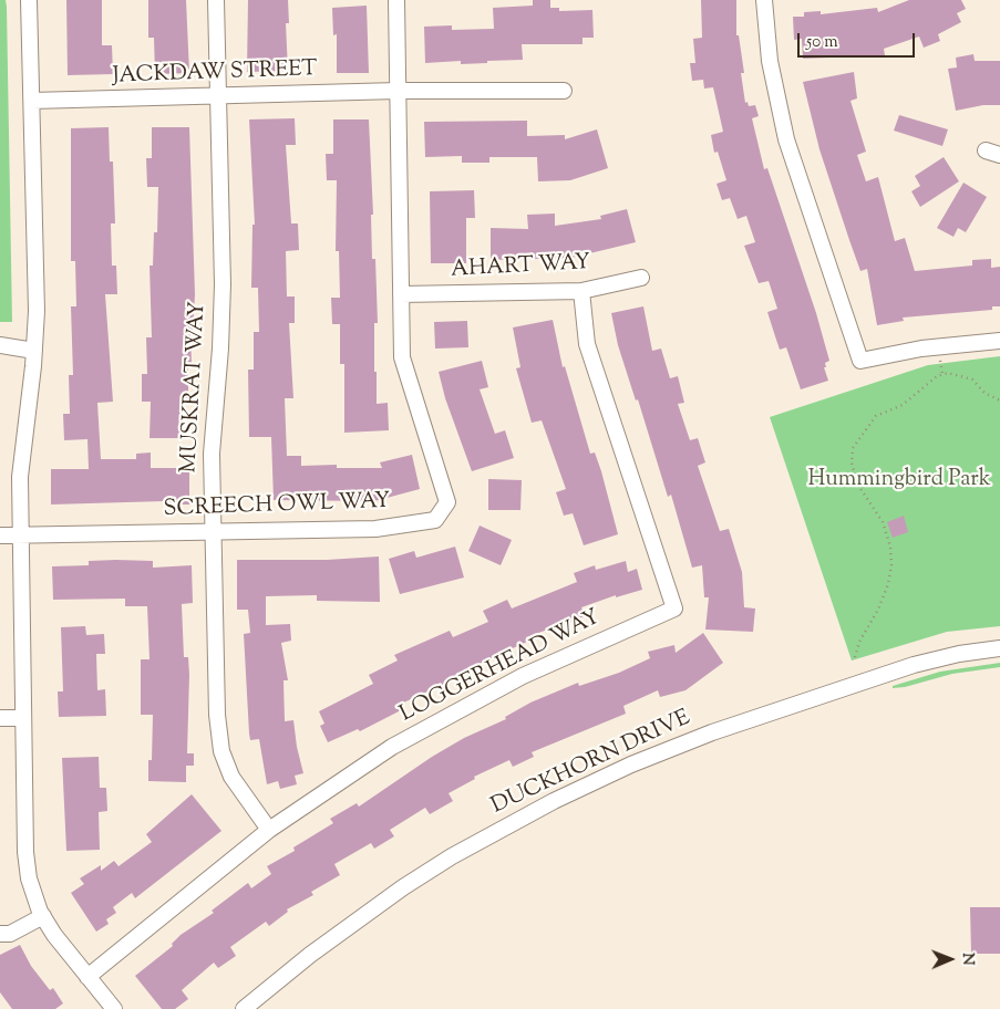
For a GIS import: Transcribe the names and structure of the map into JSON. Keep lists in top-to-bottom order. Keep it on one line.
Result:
{"streets":{"street":["JACKDAW STREET","AHART WAY","MUSKRAT WAY","SCREECH OWL WAY","LOGGERHEAD WAY","DUCKHORN DRIVE"]},"crossings":[["JACKDAW STREET","MUSKRAT WAY"],["JACKDAW STREET","SCREECH OWL WAY"],["AHART WAY","SCREECH OWL WAY"],["AHART WAY","LOGGERHEAD WAY"],["MUSKRAT WAY","SCREECH OWL WAY"],["MUSKRAT WAY","LOGGERHEAD WAY"]],"parks":["Hummingbird Park"],"scale_bar":"50 m","north":"right"}
